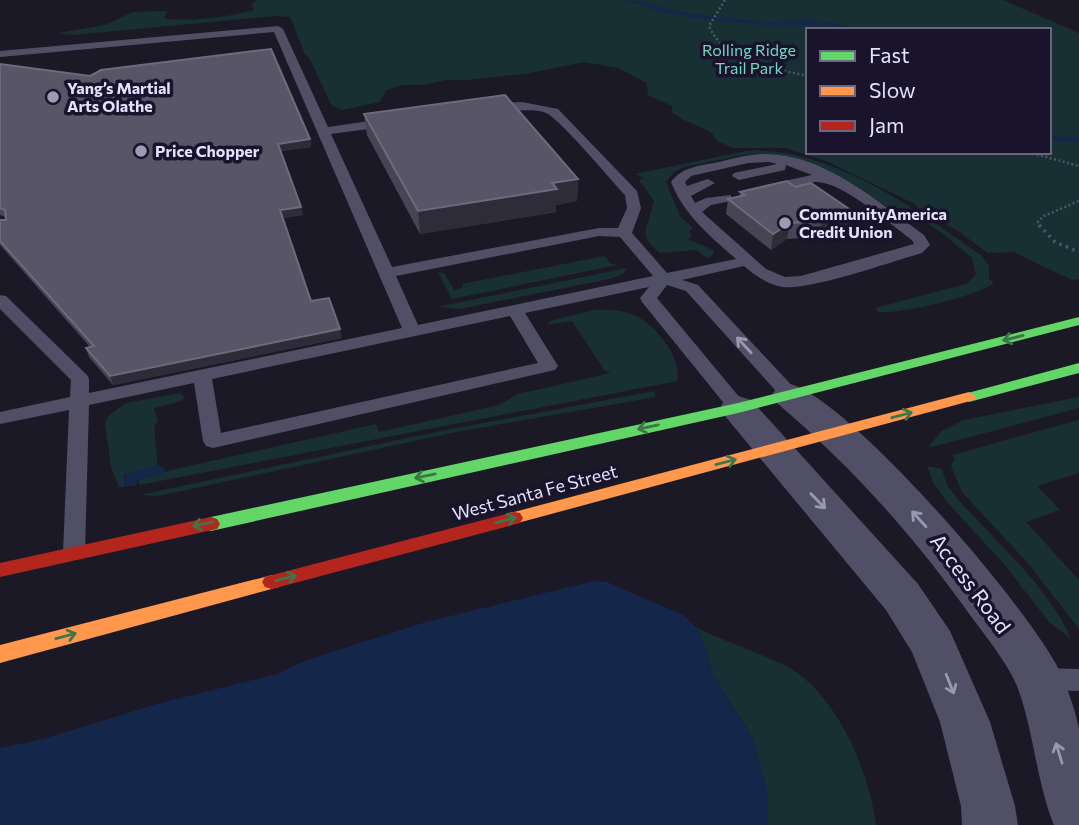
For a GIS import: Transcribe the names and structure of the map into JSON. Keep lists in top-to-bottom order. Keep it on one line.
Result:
{"streets":{"street":["West Santa Fe Street","Access Road"]},"crossings":[["West Santa Fe Street","Access Road"]],"parks":["Rolling Ridge Trail Park"],"places":["Yang’s Martial Arts Olathe","Price Chopper","CommunityAmerica Credit Union"],"legend":["Fast","Slow","Jam"]}
